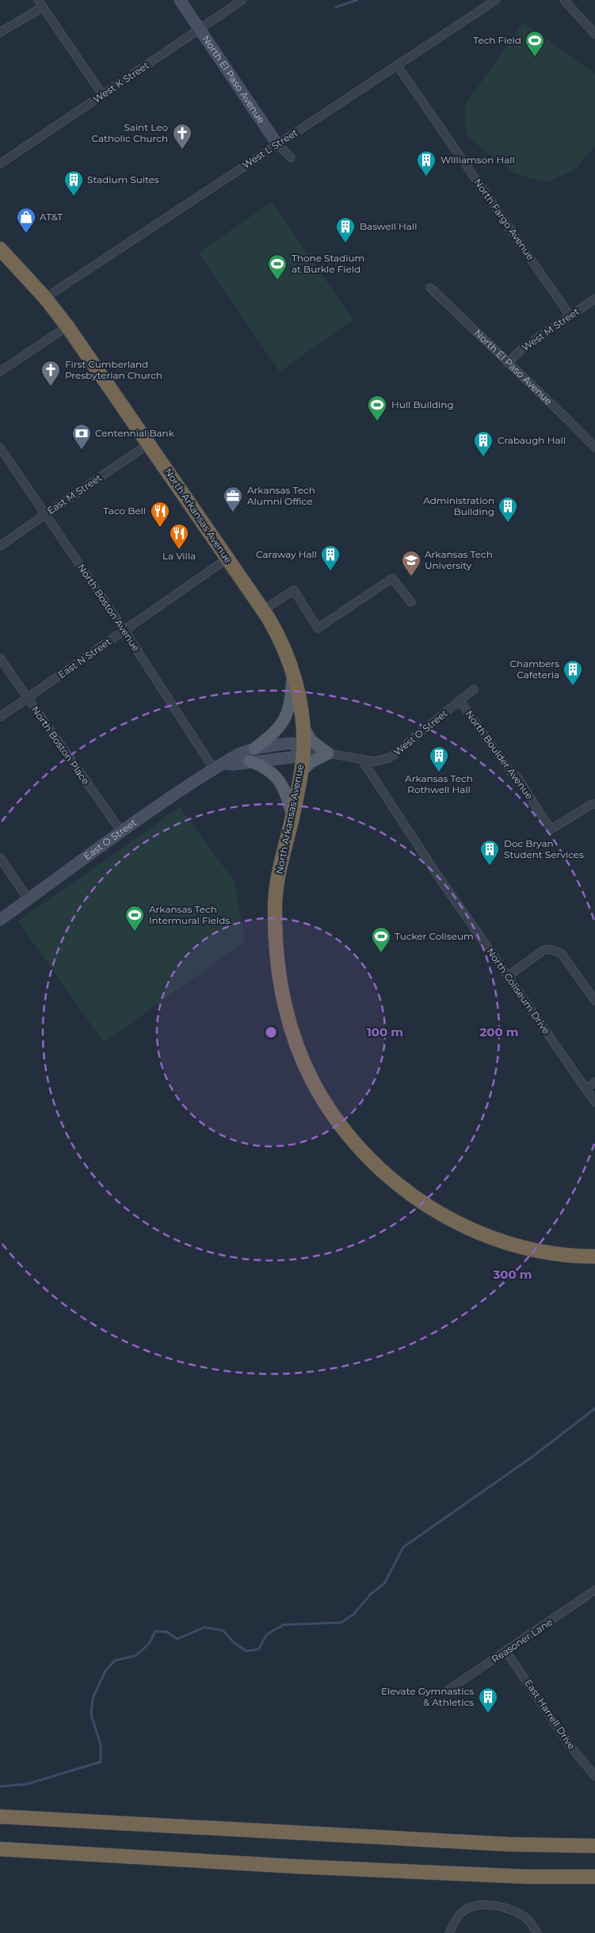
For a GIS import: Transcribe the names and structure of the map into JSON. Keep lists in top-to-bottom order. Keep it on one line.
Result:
{"streets":{"highway":["North Arkansas Avenue"],"street":["North El Paso Avenue","West K Street","West L Street","North Fargo Avenue","West M Street","East M Street","North Boston Avenue","East N Street","West O Street","North Boston Place","North Boulder Avenue","East O Street","North Coliseum Drive","Reasoner Lane","East Harrell Drive"]},"crossings":[["North El Paso Avenue","West K Street"],["North El Paso Avenue","West L Street"],["North El Paso Avenue","West M Street"],["West L Street","North Fargo Avenue"],["West L Street","North Arkansas Avenue"],["North Fargo Avenue","West M Street"],["East M Street","North Arkansas Avenue"],["East M Street","North Boston Avenue"],["North Arkansas Avenue","East N Street"],["North Arkansas Avenue","West O Street"],["North Arkansas Avenue","East O Street"],["North Boston Avenue","East N Street"],["North Boston Avenue","East O Street"],["East N Street","North Boston Place"],["West O Street","North Boulder Avenue"],["West O Street","East O Street"],["West O Street","North Coliseum Drive"],["North Boston Place","East O Street"],["Reasoner Lane","East Harrell Drive"]],"places":{"sports":["Tech Field","Thone Stadium at Burkle Field","Hull Building","Arkansas Tech Intermural Fields","Tucker Coliseum"],"church":["Saint Leo Catholic Church","First Cumberland Presbyterian Church"],"building":["Williamson Hall","Stadium Suites","Baswell Hall","Crabaugh Hall","Administration Building","Caraway Hall","Chambers Cafeteria","Arkansas Tech Rothwell Hall","Doc Bryan Student Services","Elevate Gymnastics & Athletics"],"shop":["AT&T"],"bank":["Centennial Bank"],"office":["Arkansas Tech Alumni Office"],"restaurant":["Taco Bell","La Villa"],"school or university":["Arkansas Tech University"]},"rings":["100 m","200 m","300 m"]}
